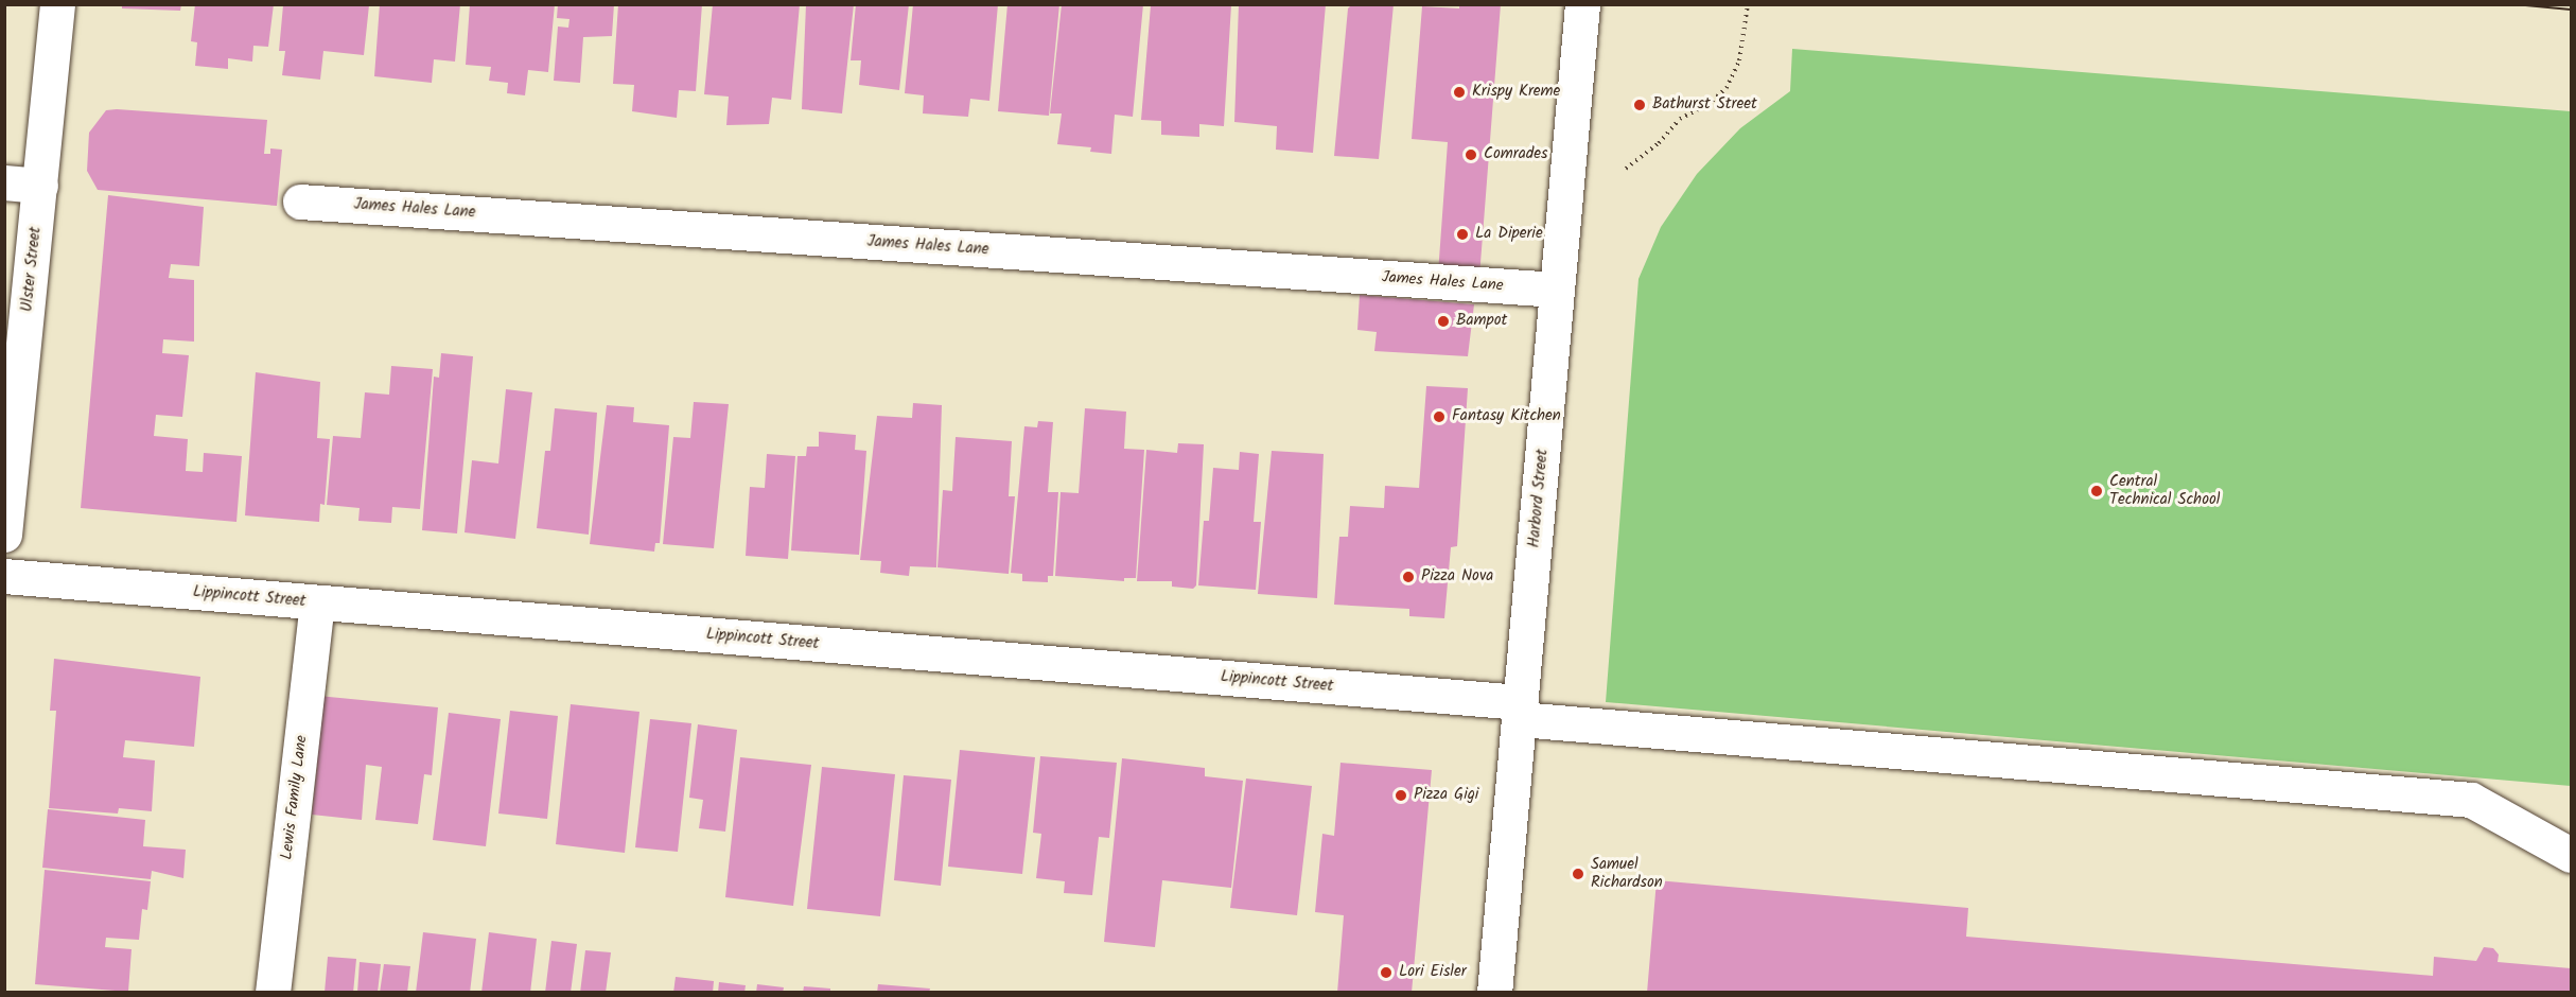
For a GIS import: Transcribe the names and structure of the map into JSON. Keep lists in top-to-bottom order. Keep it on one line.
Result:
{"streets":{"street":["James Hales Lane","Ulster Street","Harbord Street","Lippincott Street","Lewis Family Lane"]},"crossings":[["James Hales Lane","Harbord Street"],["Harbord Street","Lippincott Street"],["Lippincott Street","Lewis Family Lane"]],"places":["Krispy Kreme","Bathurst Street","Comrades","La Diperie","Bampot","Fantasy Kitchen","Central Technical School","Pizza Nova","Pizza Gigi","Samuel Richardson","Lori Eisler"]}
